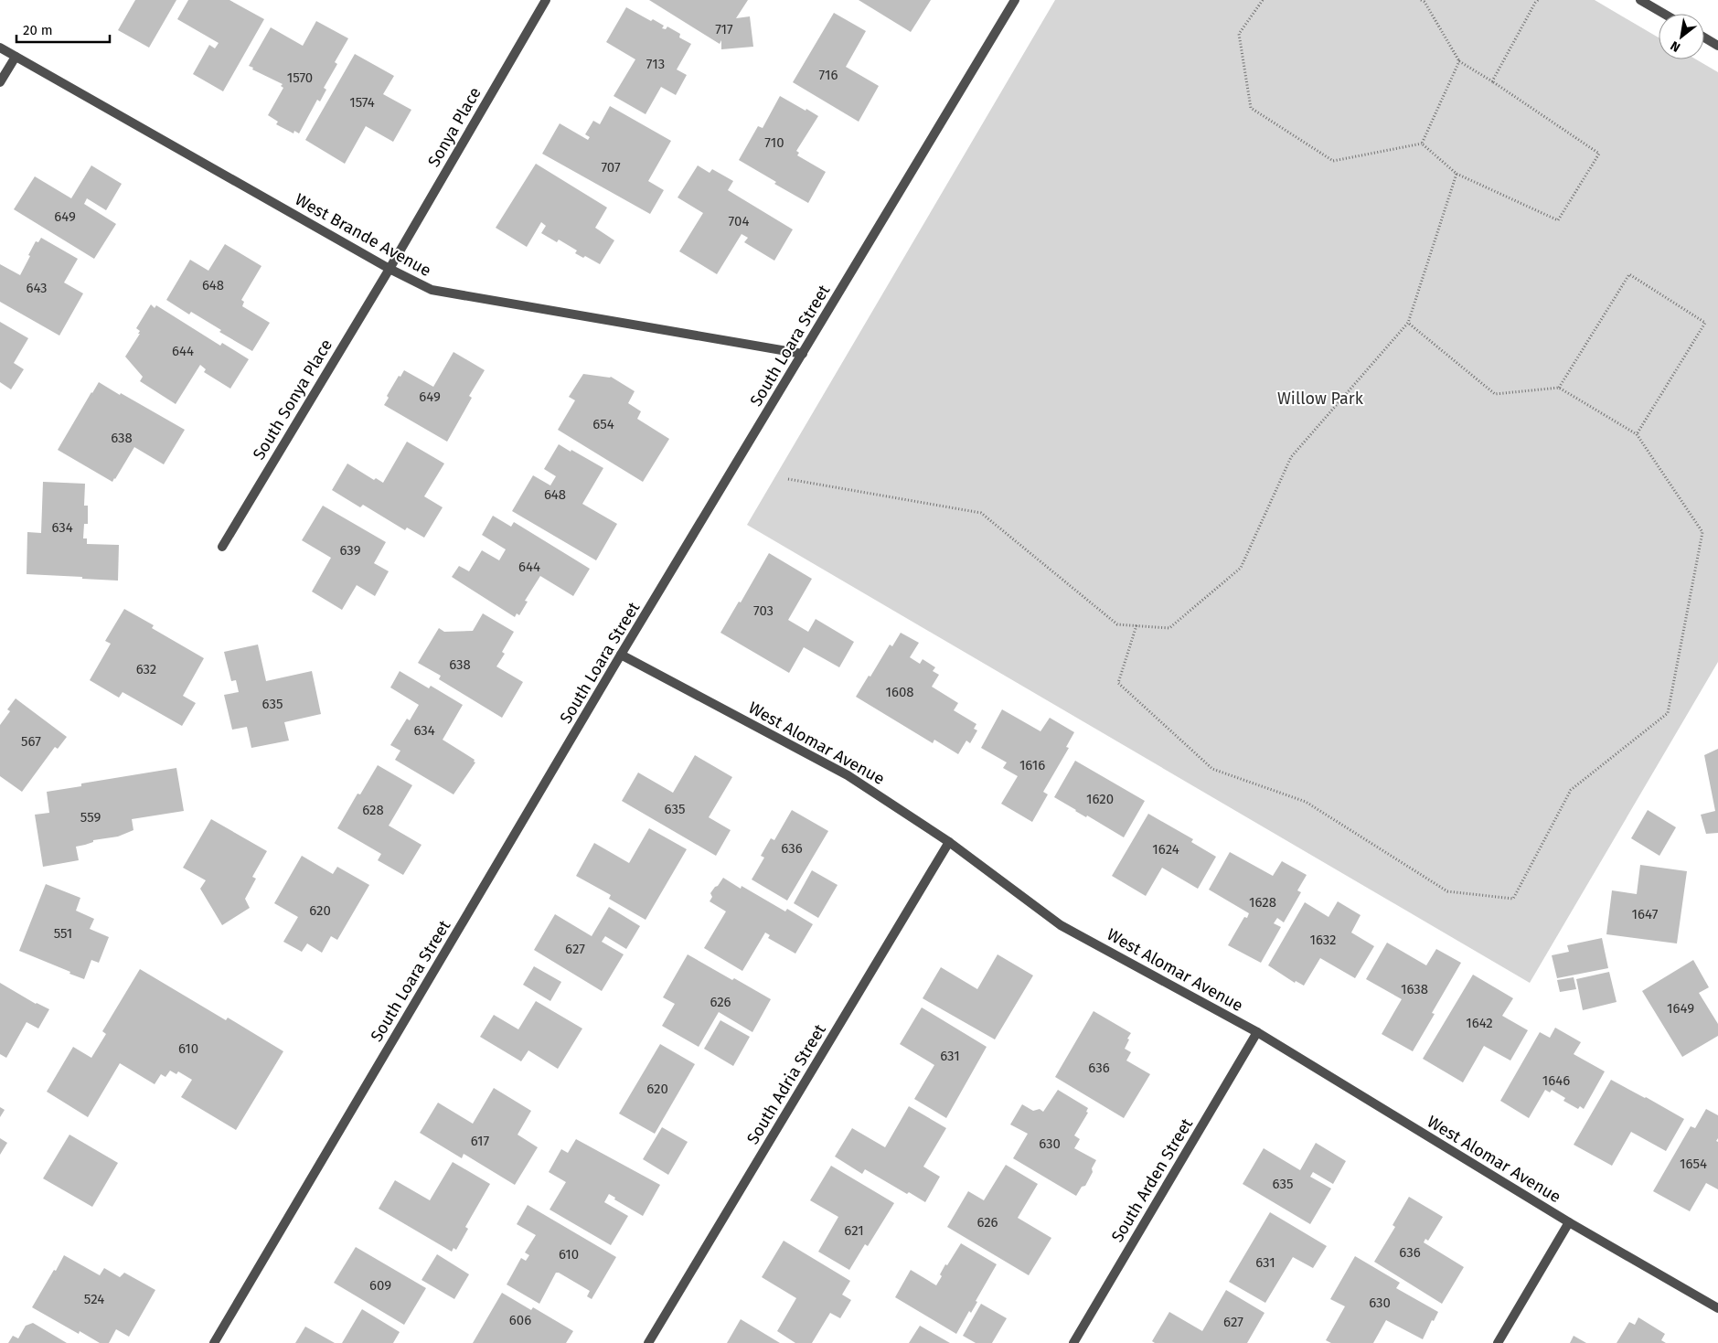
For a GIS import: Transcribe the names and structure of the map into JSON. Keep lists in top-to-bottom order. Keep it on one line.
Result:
{"streets":{"street":["Sonya Place","West Brande Avenue","South Loara Street","South Sonya Place","West Alomar Avenue","South Adria Street","South Arden Street"]},"crossings":[["Sonya Place","West Brande Avenue"],["Sonya Place","South Sonya Place"],["West Brande Avenue","South Loara Street"],["West Brande Avenue","South Sonya Place"],["South Loara Street","West Alomar Avenue"],["West Alomar Avenue","South Adria Street"],["West Alomar Avenue","South Arden Street"]],"parks":["Willow Park"],"house_numbers":["717","713","716","1570","1574","710","707","649","704","648","643","644","649","654","638","648","634","639","644","703","638","632","1608","635","634","567","1616","1620","635","628","559","636","1624","1628","620","1647","551","1632","627","1638","626","1649","1642","610","631","636","1646","620","617","630","1654","635","626","621","636","610","631","609","524","630","606","627"],"scale_bar":"20 m","north":"bottom left"}
